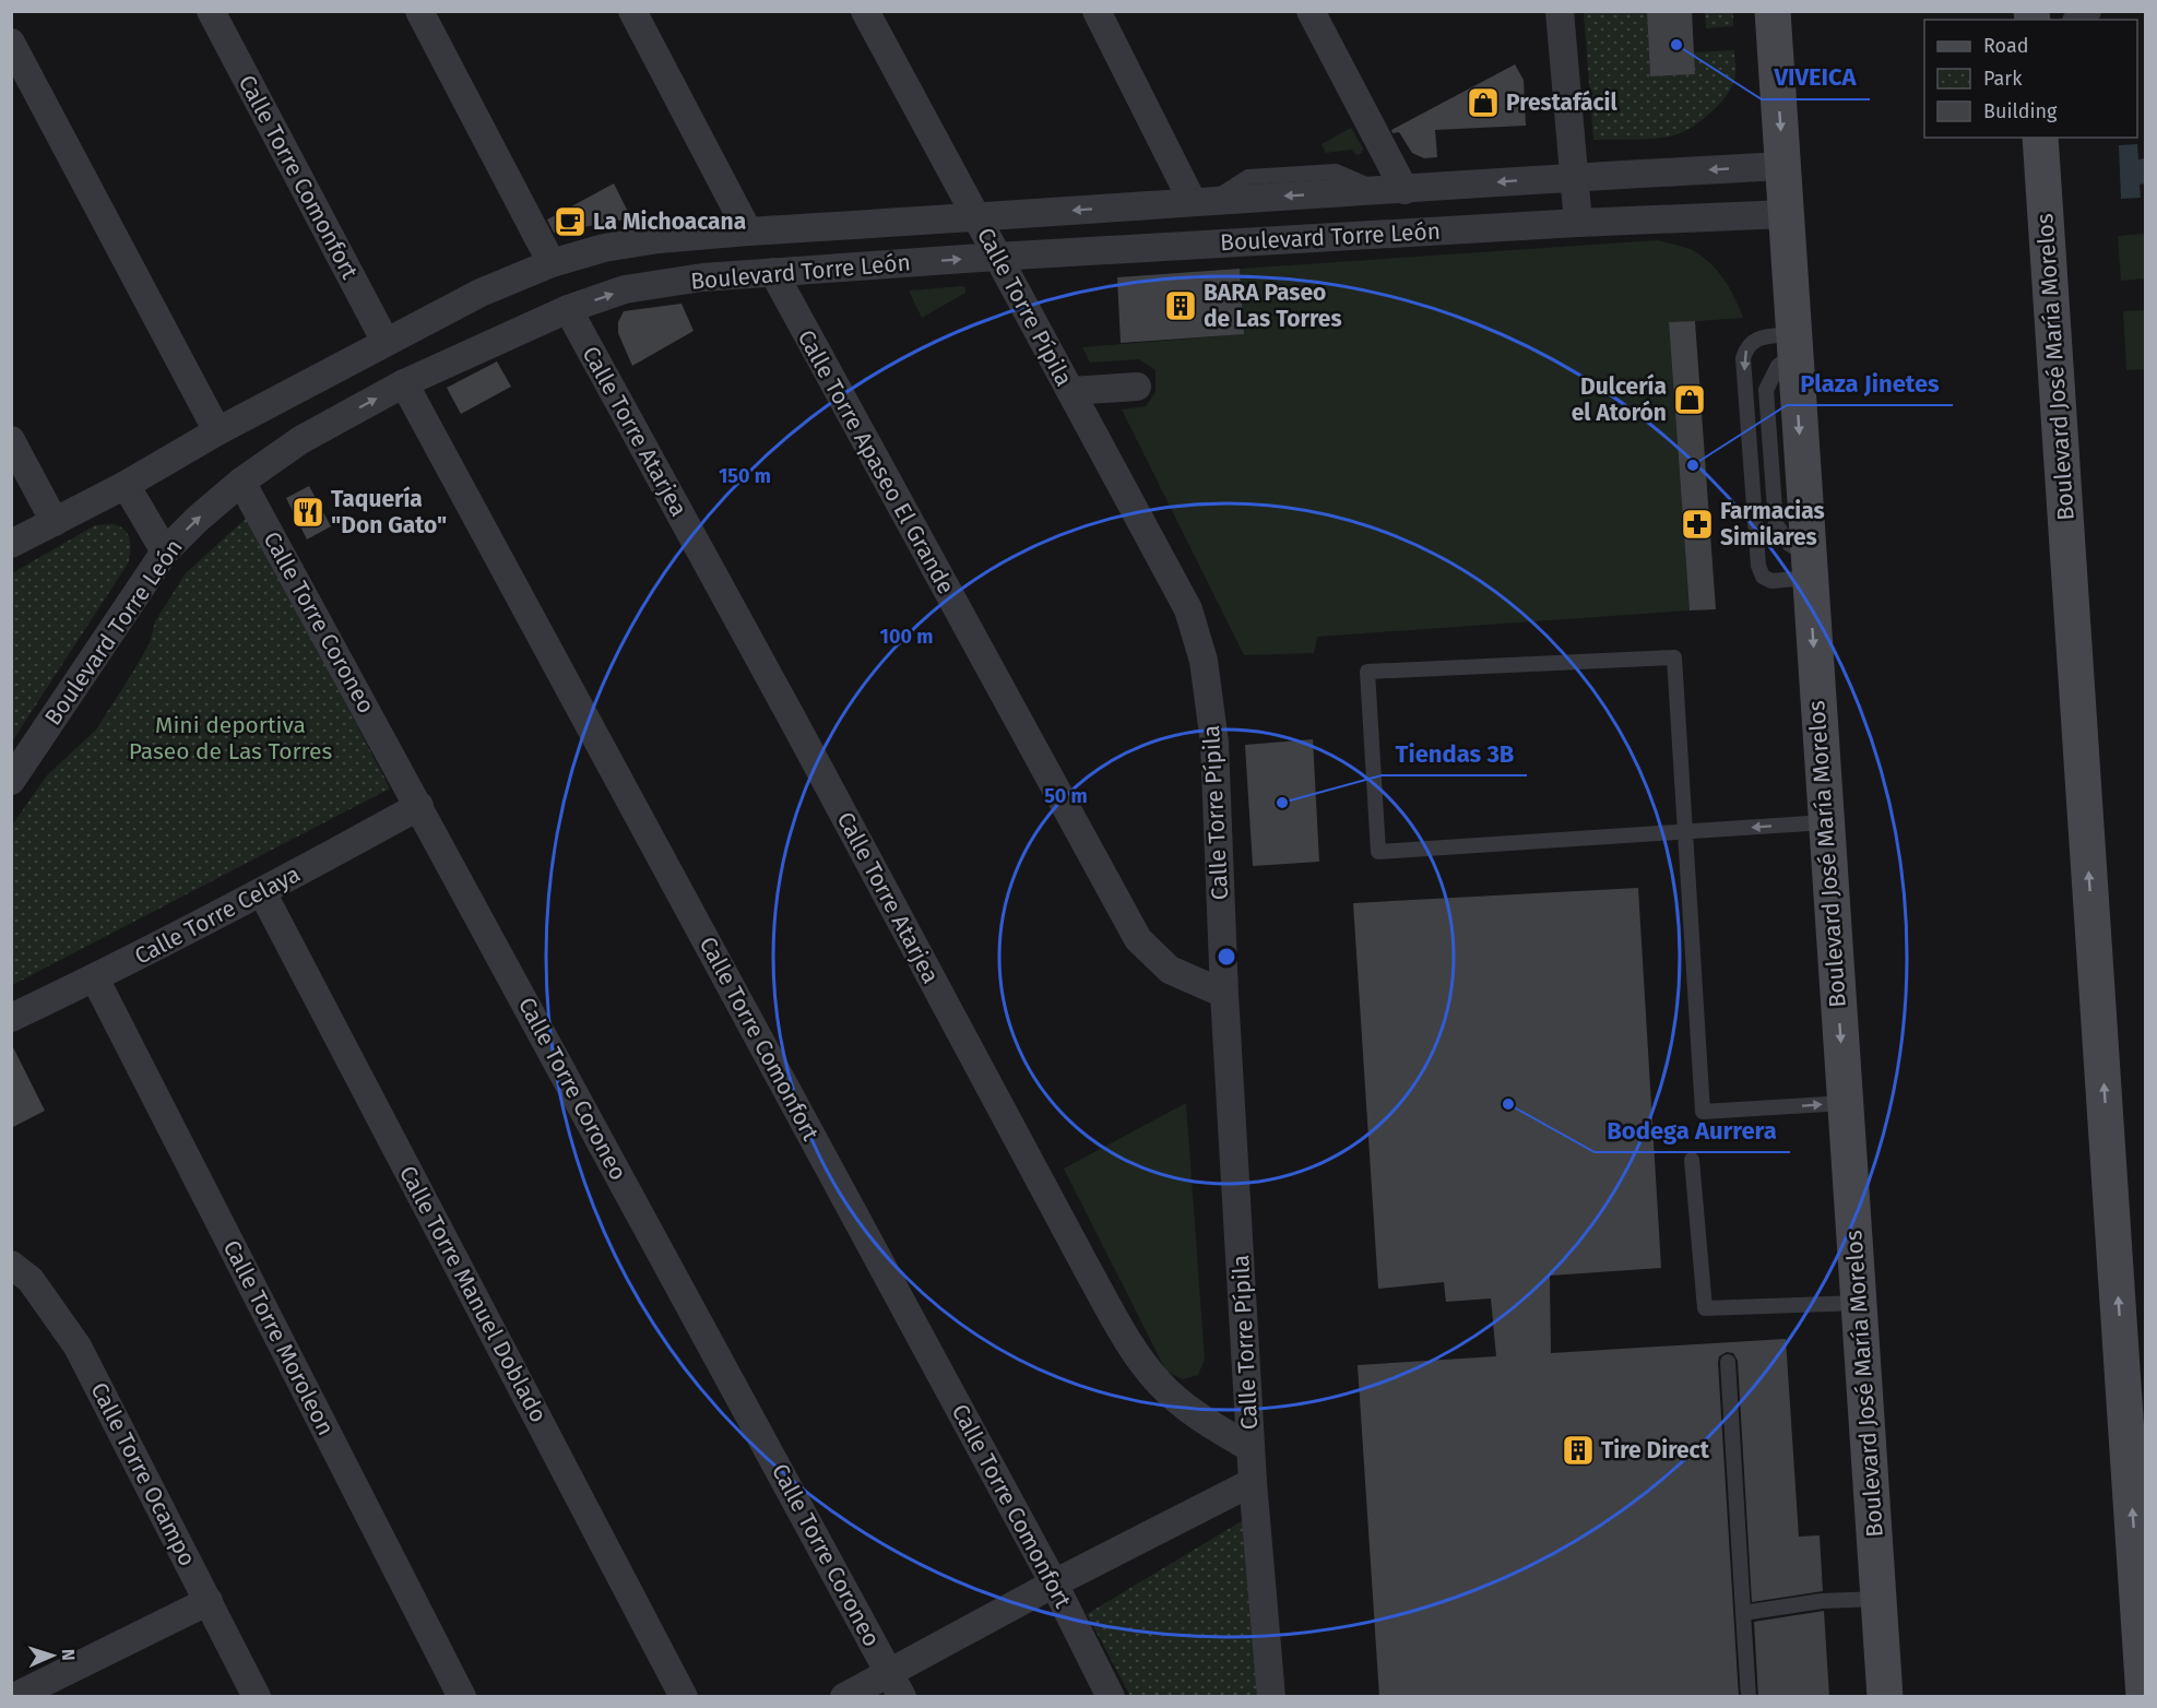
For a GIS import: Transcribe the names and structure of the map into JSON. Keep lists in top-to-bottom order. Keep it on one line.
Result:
{"streets":{"main road":["Boulevard José María Morelos"],"street":["Calle Torre Comonfort","Boulevard Torre León","Calle Torre Pípila","Calle Torre Atarjea","Calle Torre Apaseo El Grande","Calle Torre Coroneo","Calle Torre Celaya","Calle Torre Manuel Doblado","Calle Torre Moroleon","Calle Torre Ocampo"]},"crossings":[["Calle Torre Comonfort","Boulevard Torre León"],["Boulevard Torre León","Calle Torre Pípila"],["Boulevard Torre León","Boulevard José María Morelos"],["Boulevard Torre León","Calle Torre Atarjea"],["Boulevard Torre León","Calle Torre Apaseo El Grande"],["Boulevard Torre León","Calle Torre Coroneo"],["Calle Torre Pípila","Calle Torre Atarjea"],["Calle Torre Pípila","Calle Torre Apaseo El Grande"],["Calle Torre Coroneo","Calle Torre Celaya"],["Calle Torre Celaya","Calle Torre Manuel Doblado"],["Calle Torre Celaya","Calle Torre Moroleon"]],"parks":["Mini deportiva Paseo de Las Torres"],"places":{"other":["VIVEICA","Plaza Jinetes","Tiendas 3B","Bodega Aurrera"],"shop":["Prestafácil","Dulcería el Atorón"],"cafe":["La Michoacana"],"building":["BARA Paseo de Las Torres","Tire Direct"],"restaurant":["Taquería \"Don Gato\""],"pharmacy":["Farmacias Similares"]},"legend":["Road","Park","Building"],"north":"right","rings":["150 m","100 m","50 m"]}
